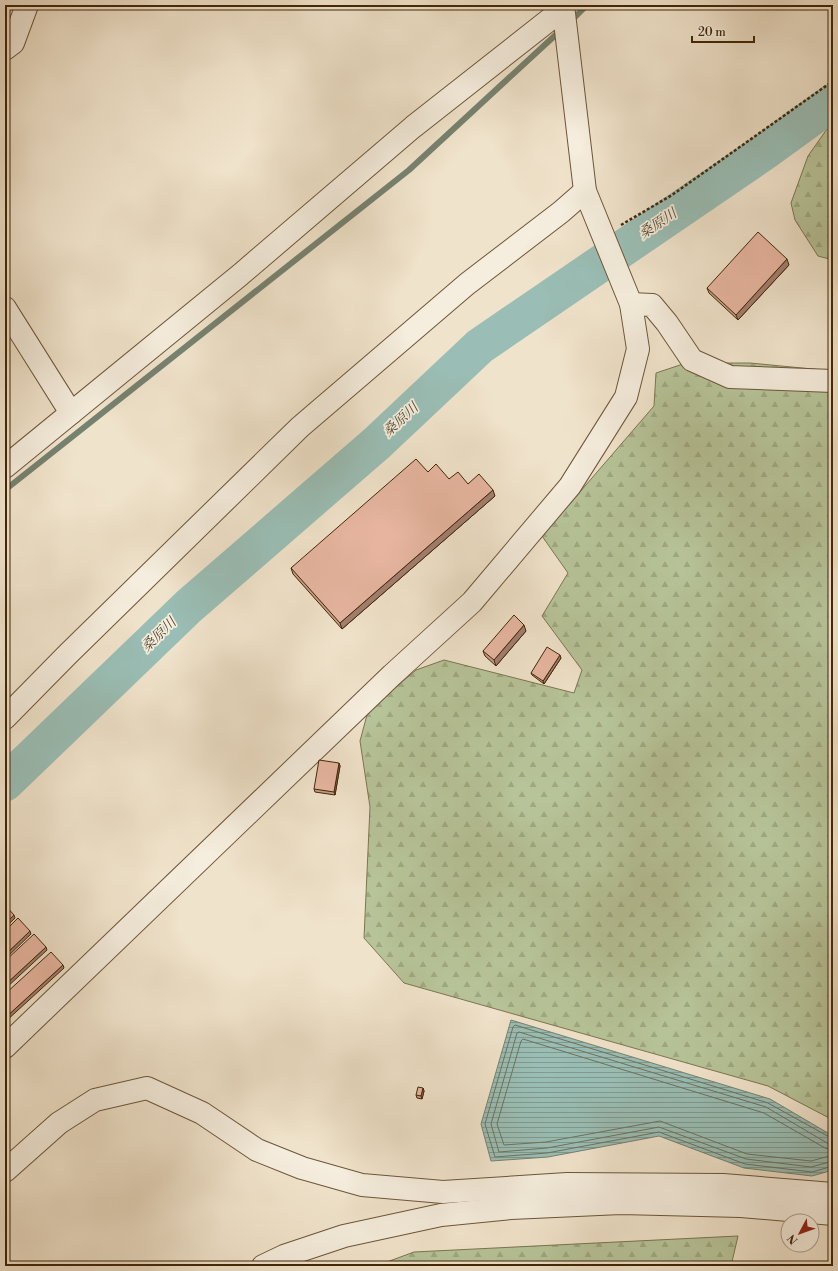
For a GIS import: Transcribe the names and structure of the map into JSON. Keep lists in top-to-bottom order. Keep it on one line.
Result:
{"water":["桑原川"],"scale_bar":"20 m","north":"bottom left"}
